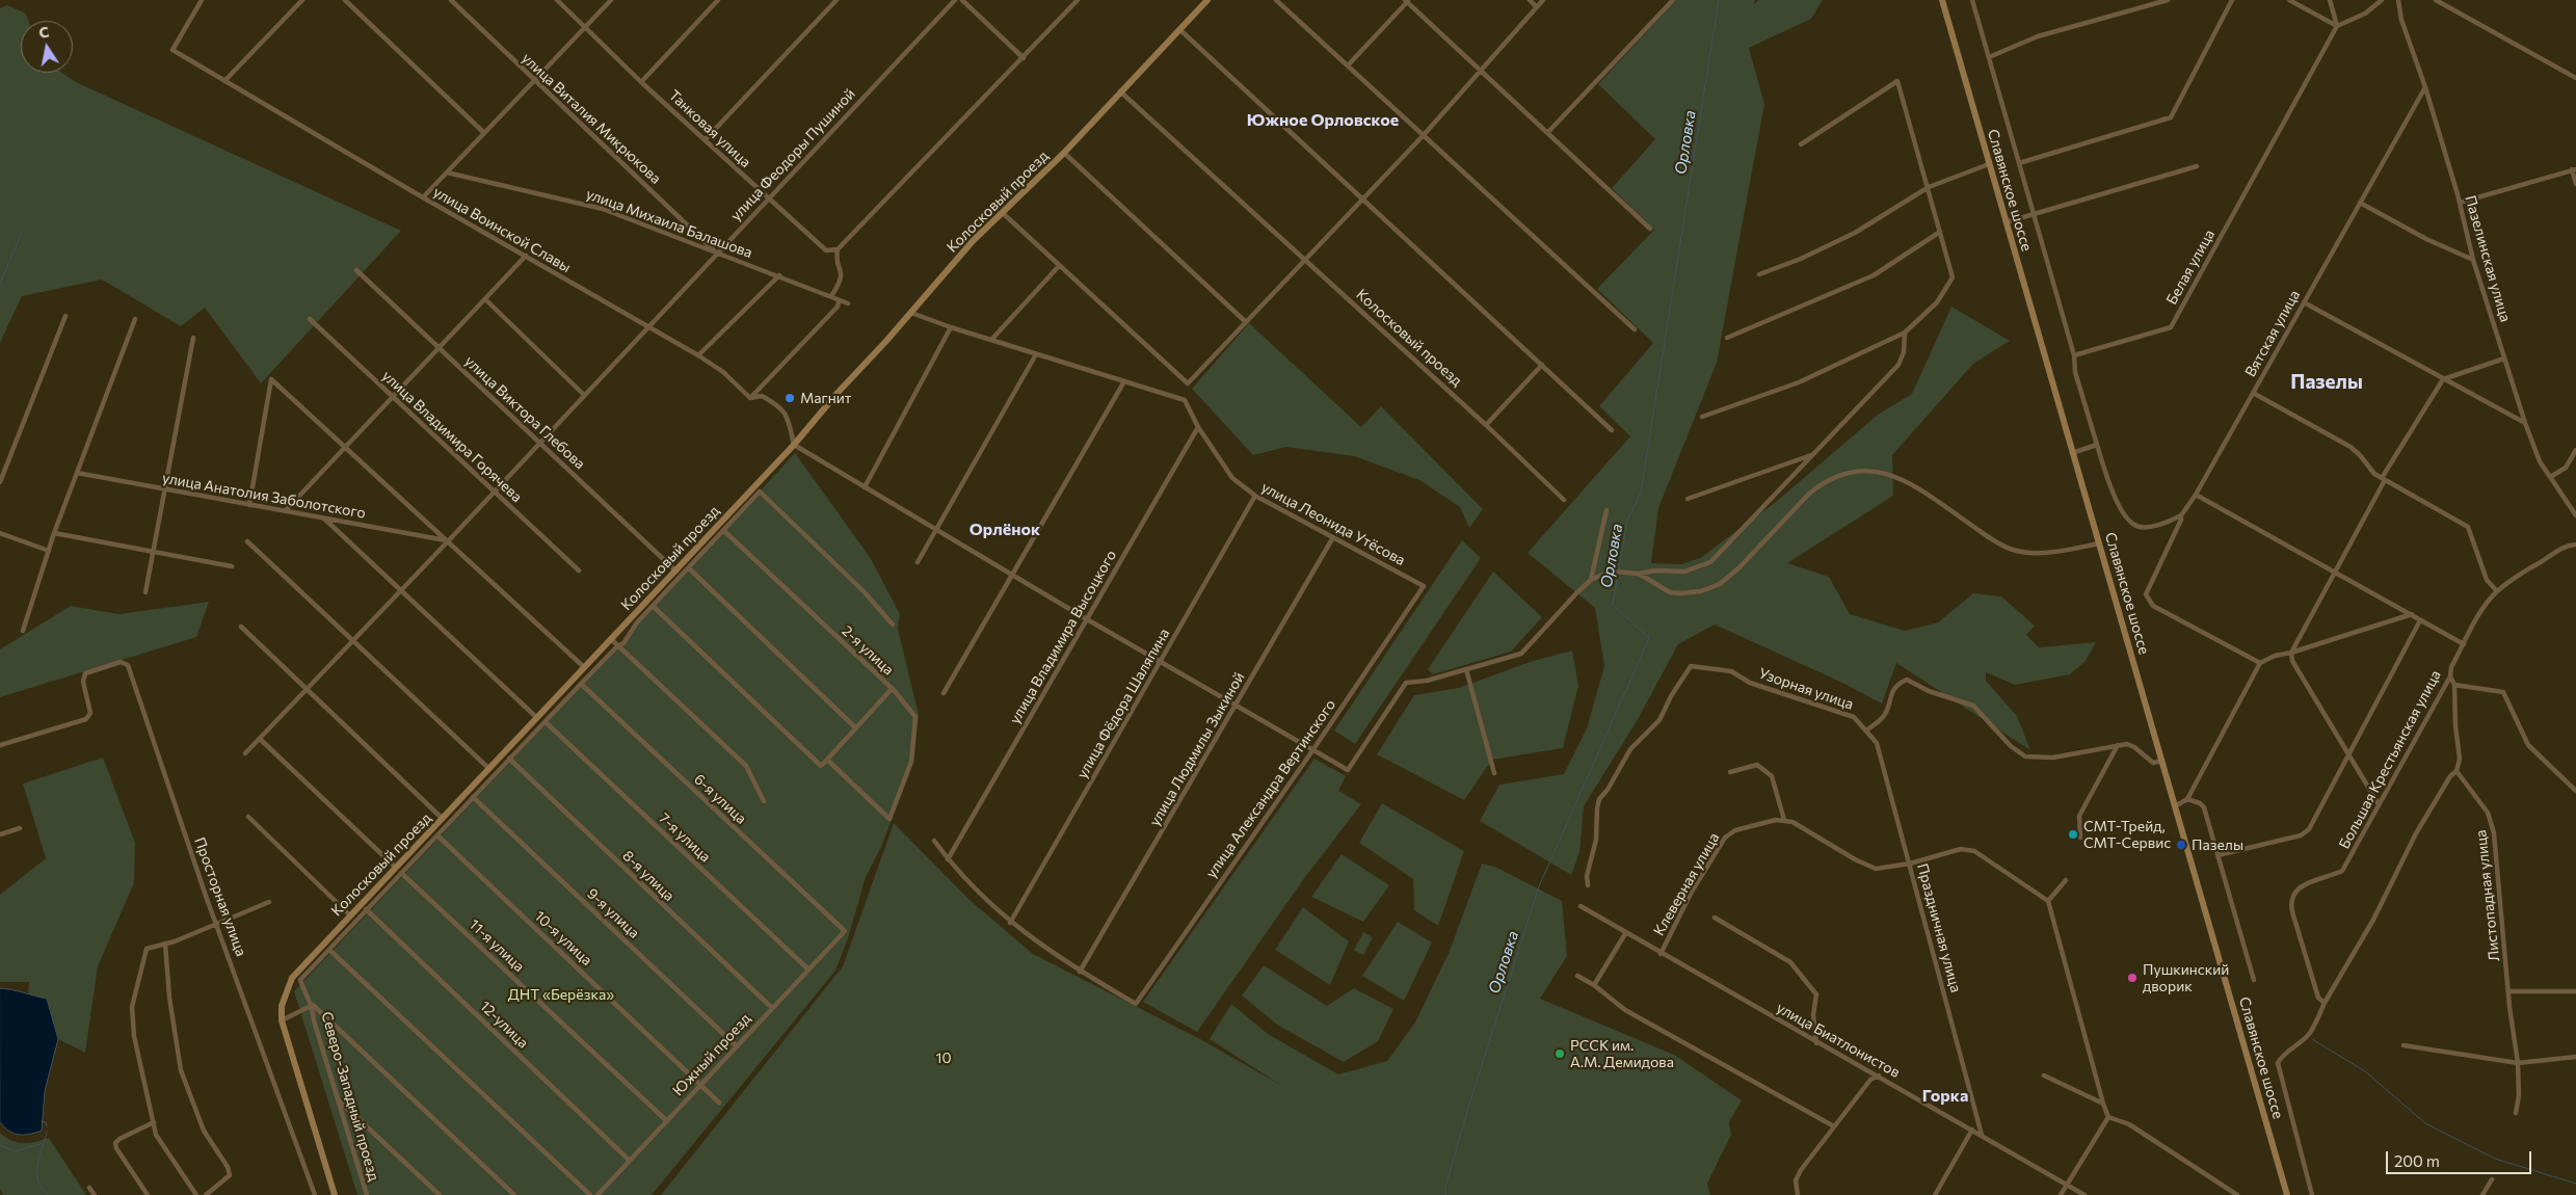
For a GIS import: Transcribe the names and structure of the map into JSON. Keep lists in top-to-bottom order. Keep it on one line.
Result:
{"streets":{"street":["улица Виталия Микрюкова","Танковая улица","улица Феодоры Пушиной","Славянское шоссе","Колосковый проезд","улица Михаила Балашова","улица Воинской Славы","Пазелинская улица","Белая улица","Вятская улица","улица Виктора Глебова","улица Владимира Горячева","улица Анатолия Заболотского","улица Леонида Утёсова","улица Владимира Высоцкого","2-я улица","Узорная улица","улица Фёдора Шаляпина","улица Людмилы Зыкиной","Большая Крестьянская улица","улица Александра Вертинского","6-я улица","7-я улица","8-я улица","Клеверная улица","Листопадная улица","Просторная улица","9-я улица","Праздничная улица","10-я улица","11-я улица","12-улица","улица Биатлонистов","Южный проезд","Северо-Западный проезд"]},"crossings":[["улица Виталия Микрюкова","улица Феодоры Пушиной"],["улица Виталия Микрюкова","улица Михаила Балашова"],["Танковая улица","улица Феодоры Пушиной"],["улица Феодоры Пушиной","улица Михаила Балашова"],["улица Феодоры Пушиной","улица Воинской Славы"],["улица Феодоры Пушиной","улица Виктора Глебова"],["улица Феодоры Пушиной","улица Владимира Горячева"],["улица Феодоры Пушиной","улица Анатолия Заболотского"],["улица Феодоры Пушиной","11-я улица"],["Колосковый проезд","улица Виктора Глебова"],["Колосковый проезд","улица Леонида Утёсова"],["Колосковый проезд","11-я улица"],["Колосковый проезд","12-улица"],["Колосковый проезд","Северо-Западный проезд"],["Пазелинская улица","Вятская улица"],["улица Леонида Утёсова","улица Владимира Высоцкого"],["улица Леонида Утёсова","улица Фёдора Шаляпина"],["улица Леонида Утёсова","улица Людмилы Зыкиной"],["улица Леонида Утёсова","улица Александра Вертинского"],["Узорная улица","Праздничная улица"],["улица Людмилы Зыкиной","улица Александра Вертинского"],["6-я улица","Южный проезд"],["7-я улица","Южный проезд"],["8-я улица","Южный проезд"],["Клеверная улица","улица Биатлонистов"],["9-я улица","Южный проезд"],["Праздничная улица","улица Биатлонистов"],["10-я улица","Южный проезд"],["11-я улица","Южный проезд"],["12-улица","Южный проезд"],["12-улица","Северо-Западный проезд"]],"districts":["Южное Орловское","Пазелы","Орлёнок","Горка"],"water":["Орловка"],"parks":["ДНТ «Берёзка»","10"],"places":["Магнит","СМТ-Трейд, СМТ-Сервис","Пазелы","Пушкинский дворик","РССК им. А.М. Демидова"],"scale_bar":"200 m","north":"top"}
